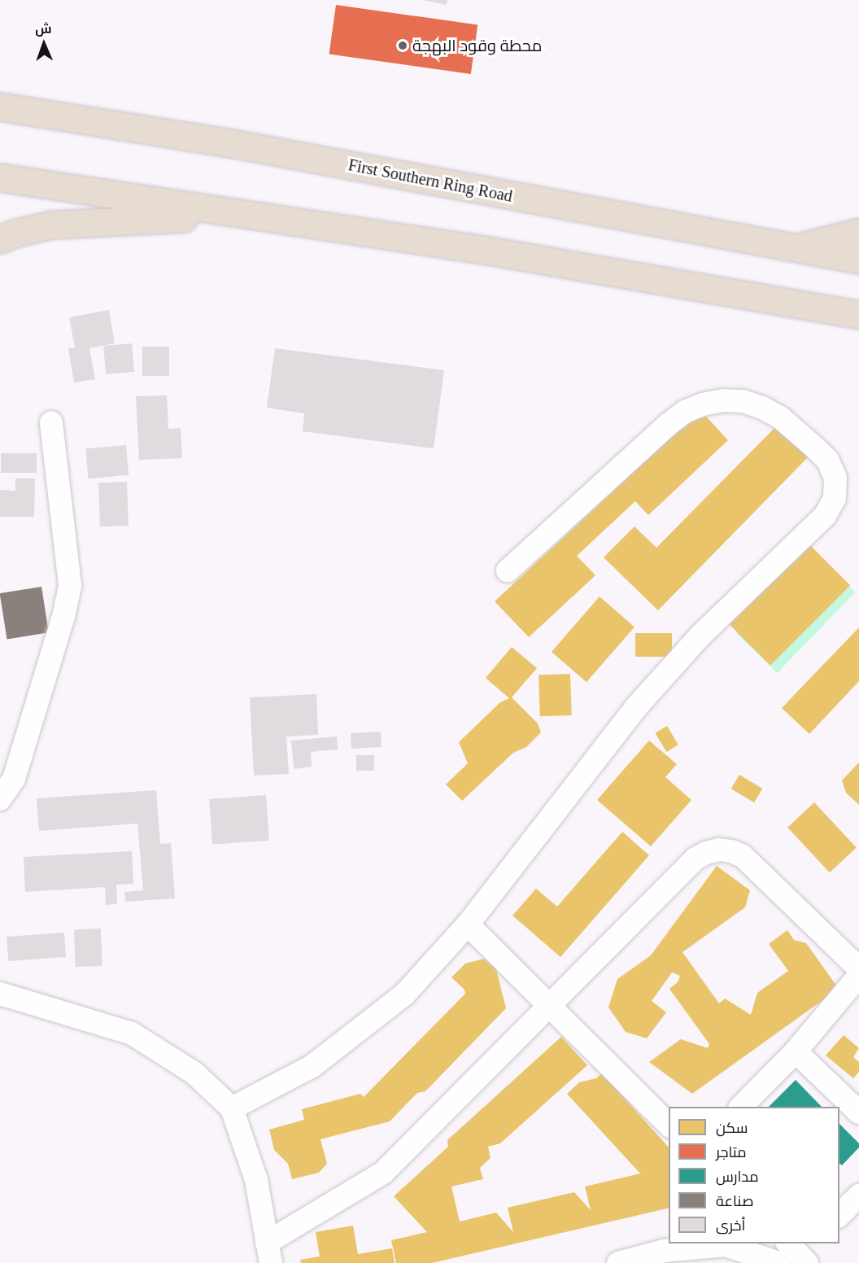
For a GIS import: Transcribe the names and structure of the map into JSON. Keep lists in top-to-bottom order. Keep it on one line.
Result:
{"streets":{"highway":["First Southern Ring Road"]},"places":["محطة وقود البهجة"],"legend":["سكن","متاجر","مدارس","صناعة","أخرى"],"north":"top"}
